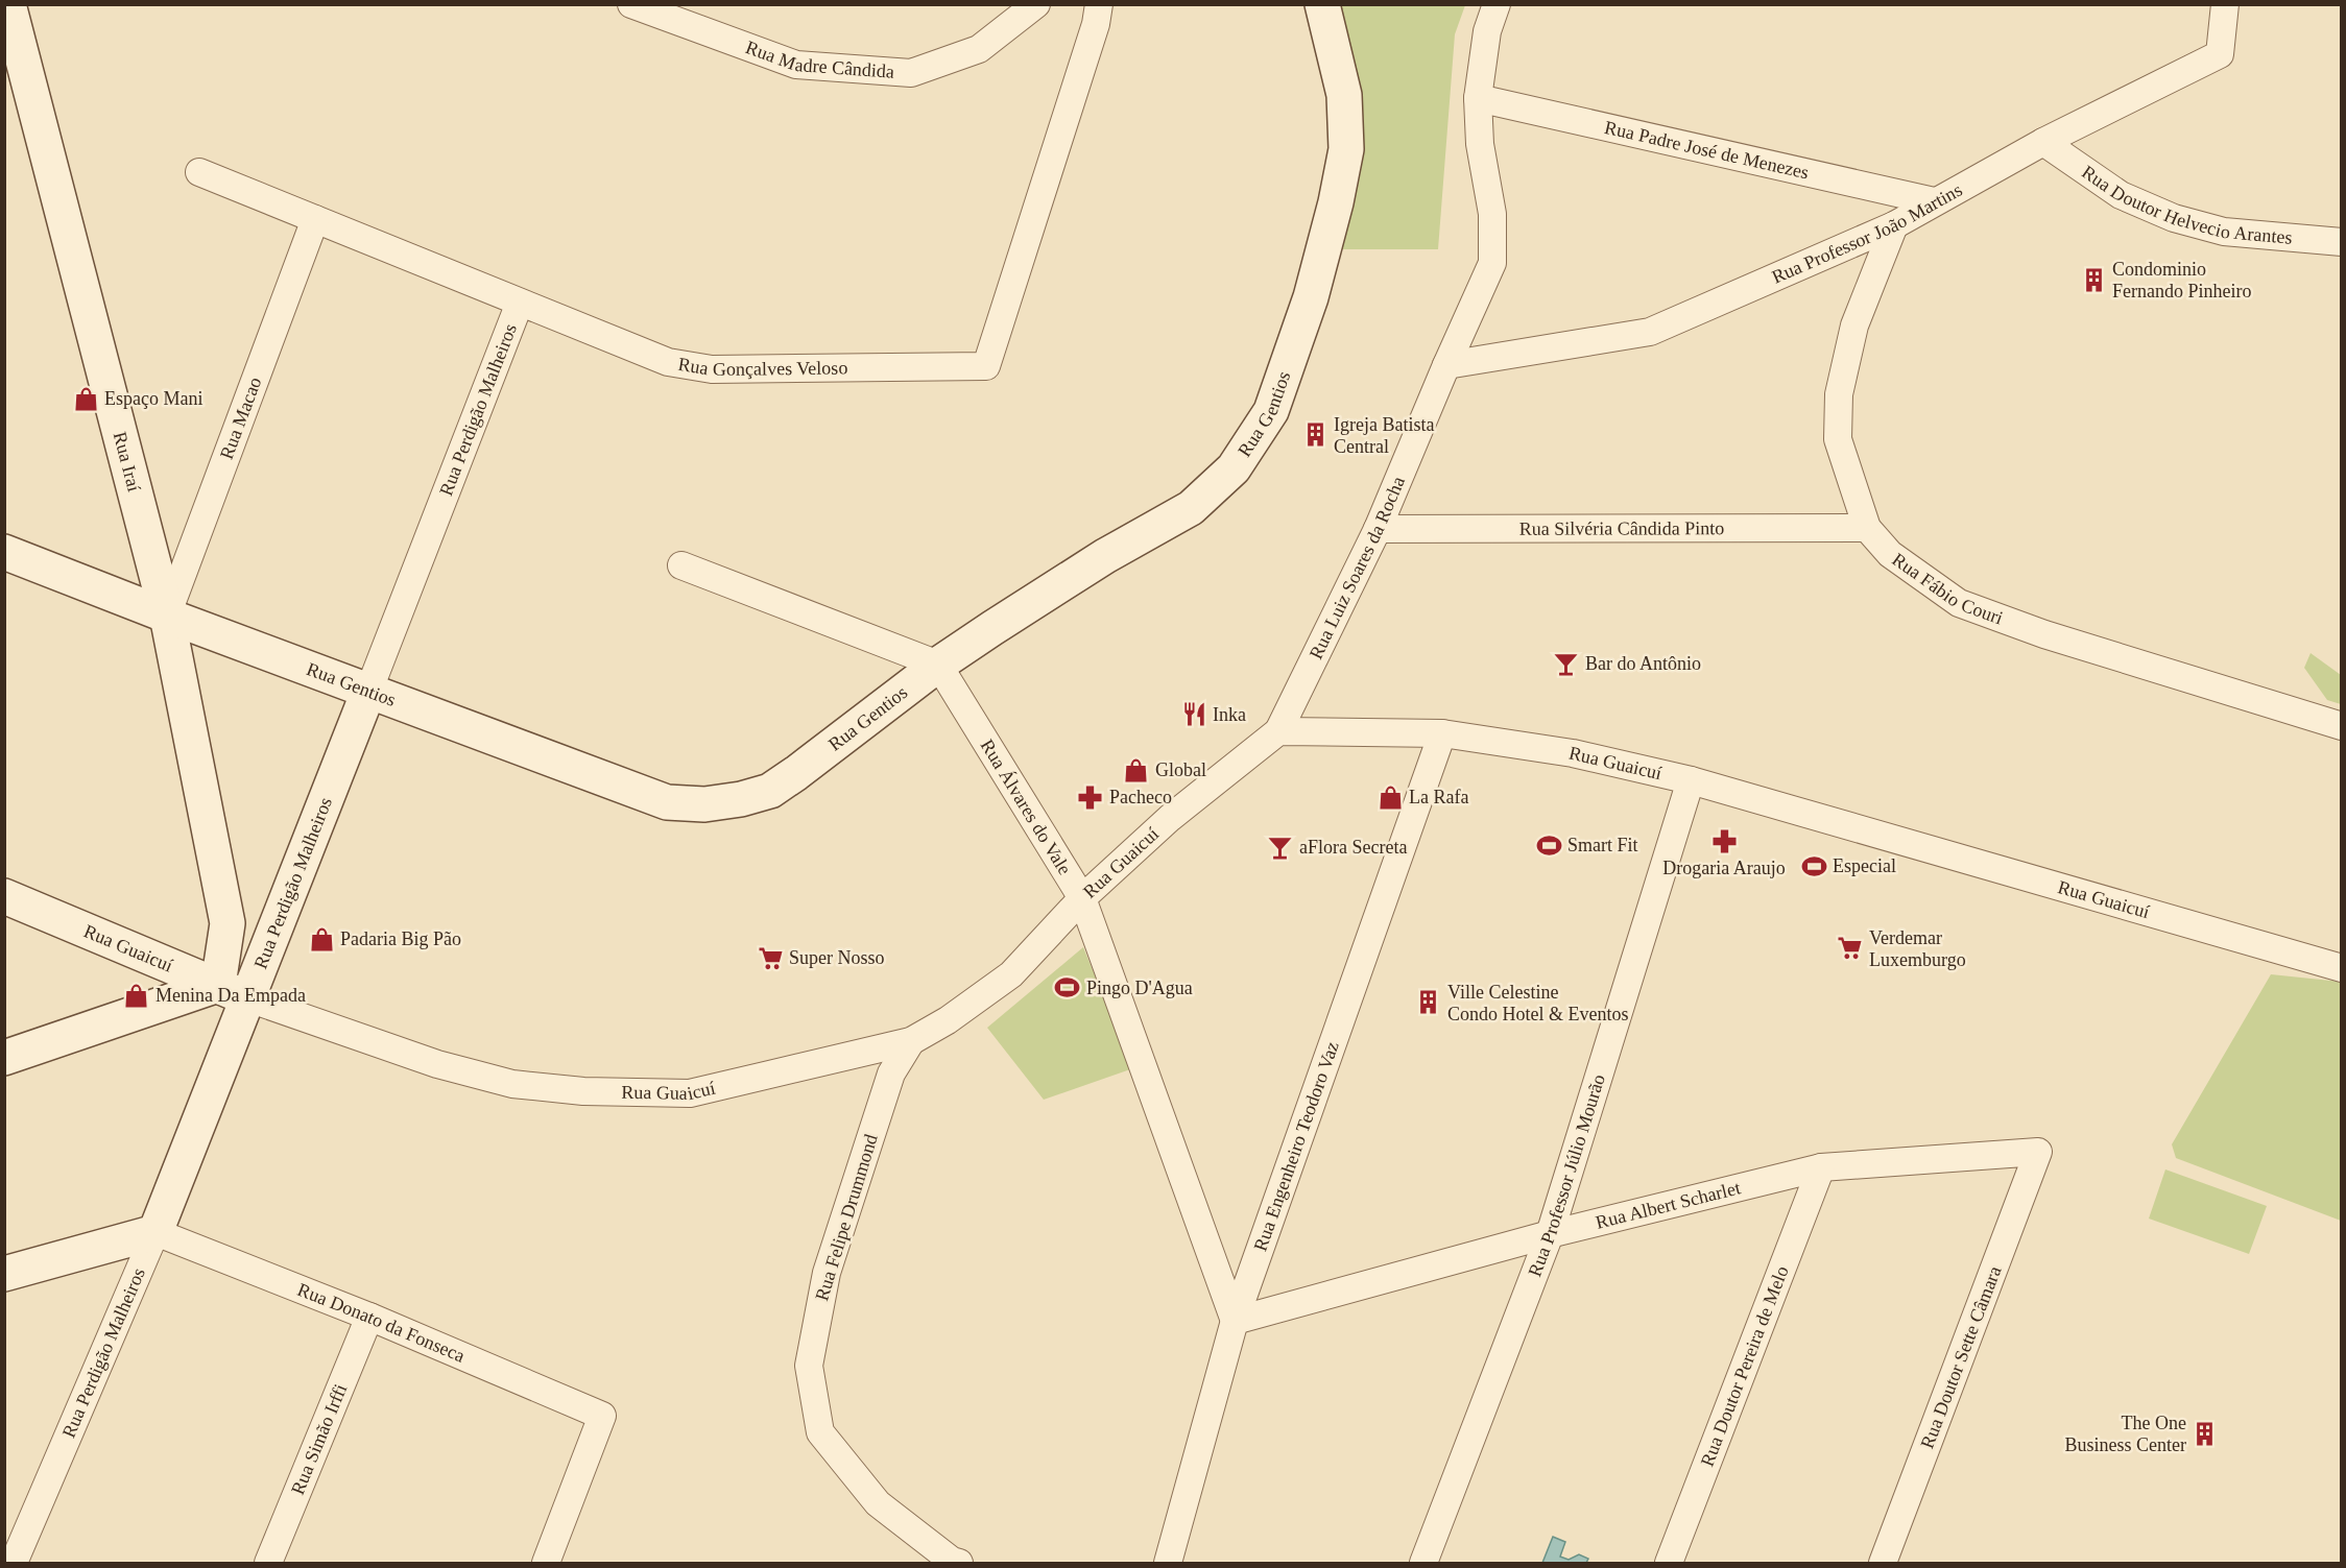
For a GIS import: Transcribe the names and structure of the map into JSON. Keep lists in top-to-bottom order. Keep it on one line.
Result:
{"streets":{"street":["Rua Madre Cândida","Rua Padre José de Menezes","Rua Doutor Helvecio Arantes","Rua Professor João Martins","Rua Gonçalves Veloso","Rua Perdigão Malheiros","Rua Gentios","Rua Macao","Rua Iraí","Rua Silvéria Cândida Pinto","Rua Luiz Soares da Rocha","Rua Fábio Couri","Rua Guaicuí","Rua Álvares do Vale","Rua Engenheiro Teodoro Vaz","Rua Professor Júlio Mourão","Rua Albert Scharlet","Rua Felipe Drummond","Rua Donato da Fonseca","Rua Doutor Sette Câmara","Rua Doutor Pereira de Melo","Rua Simão Irffi"]},"crossings":[["Rua Padre José de Menezes","Rua Professor João Martins"],["Rua Padre José de Menezes","Rua Luiz Soares da Rocha"],["Rua Doutor Helvecio Arantes","Rua Professor João Martins"],["Rua Professor João Martins","Rua Luiz Soares da Rocha"],["Rua Professor João Martins","Rua Fábio Couri"],["Rua Gonçalves Veloso","Rua Perdigão Malheiros"],["Rua Gonçalves Veloso","Rua Macao"],["Rua Perdigão Malheiros","Rua Gentios"],["Rua Perdigão Malheiros","Rua Iraí"],["Rua Perdigão Malheiros","Rua Guaicuí"],["Rua Perdigão Malheiros","Rua Donato da Fonseca"],["Rua Gentios","Rua Macao"],["Rua Gentios","Rua Iraí"],["Rua Gentios","Rua Álvares do Vale"],["Rua Macao","Rua Iraí"],["Rua Iraí","Rua Guaicuí"],["Rua Silvéria Cândida Pinto","Rua Luiz Soares da Rocha"],["Rua Silvéria Cândida Pinto","Rua Fábio Couri"],["Rua Luiz Soares da Rocha","Rua Guaicuí"],["Rua Guaicuí","Rua Álvares do Vale"],["Rua Guaicuí","Rua Engenheiro Teodoro Vaz"],["Rua Guaicuí","Rua Professor Júlio Mourão"],["Rua Guaicuí","Rua Felipe Drummond"],["Rua Álvares do Vale","Rua Engenheiro Teodoro Vaz"],["Rua Álvares do Vale","Rua Albert Scharlet"],["Rua Engenheiro Teodoro Vaz","Rua Albert Scharlet"],["Rua Professor Júlio Mourão","Rua Albert Scharlet"],["Rua Albert Scharlet","Rua Doutor Sette Câmara"],["Rua Albert Scharlet","Rua Doutor Pereira de Melo"],["Rua Donato da Fonseca","Rua Simão Irffi"]],"places":{"building":["Condominio Fernando Pinheiro","Igreja Batista Central","Ville Celestine Condo Hotel & Eventos","The One Business Center"],"shop":["Espaço Mani","Global","La Rafa","Padaria Big Pão","Menina Da Empada"],"bar":["Bar do Antônio","aFlora Secreta"],"restaurant":["Inka"],"pharmacy":["Pacheco","Drogaria Araujo"],"sports":["Smart Fit","Especial","Pingo D'Agua"],"supermarket":["Verdemar Luxemburgo","Super Nosso"]}}
